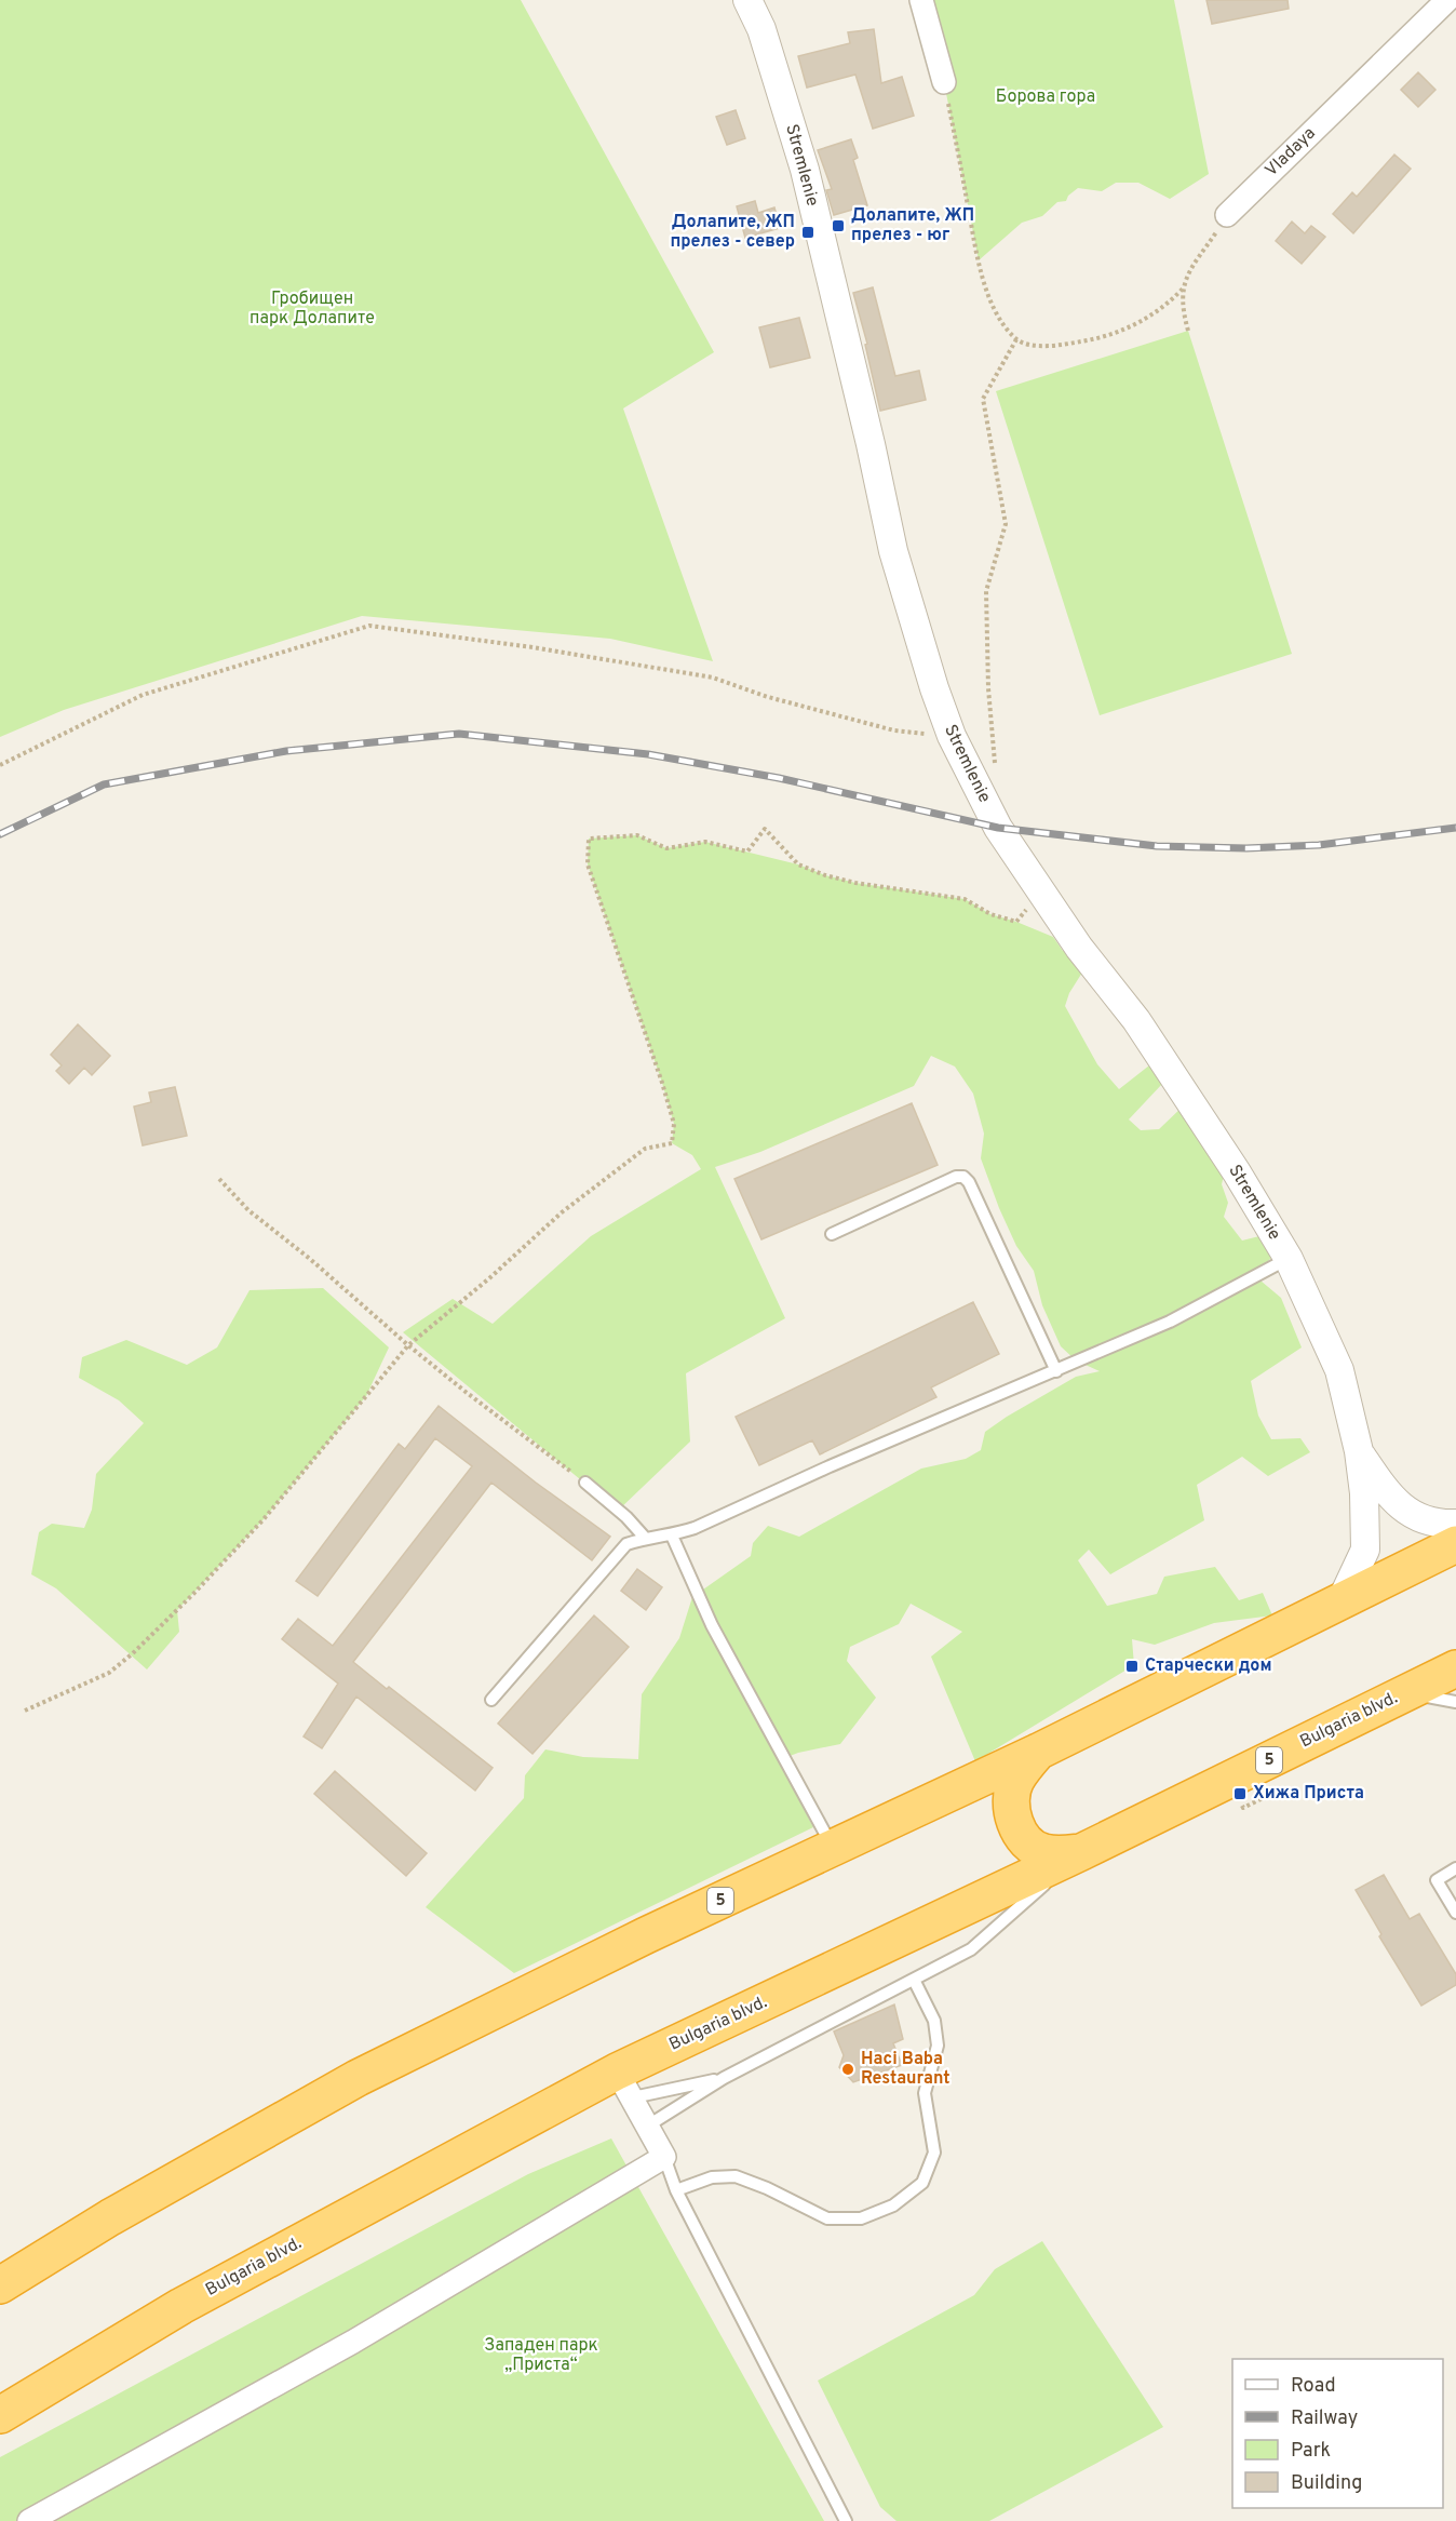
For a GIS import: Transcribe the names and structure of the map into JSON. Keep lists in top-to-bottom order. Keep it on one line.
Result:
{"streets":{"highway":["Bulgaria blvd.","5"],"street":["Vladaya","Stremlenie"]},"crossings":[["Stremlenie","5"]],"parks":["Борова гора","Гробищен парк Долапите","Западен парк „Приста“"],"places":{"transit":["Долапите, ЖП прелез - юг","Долапите, ЖП прелез - север","Старчески дом","Хижа Приста"],"other":["Haci Baba Restaurant"]},"legend":["Road","Railway","Park","Building"]}
